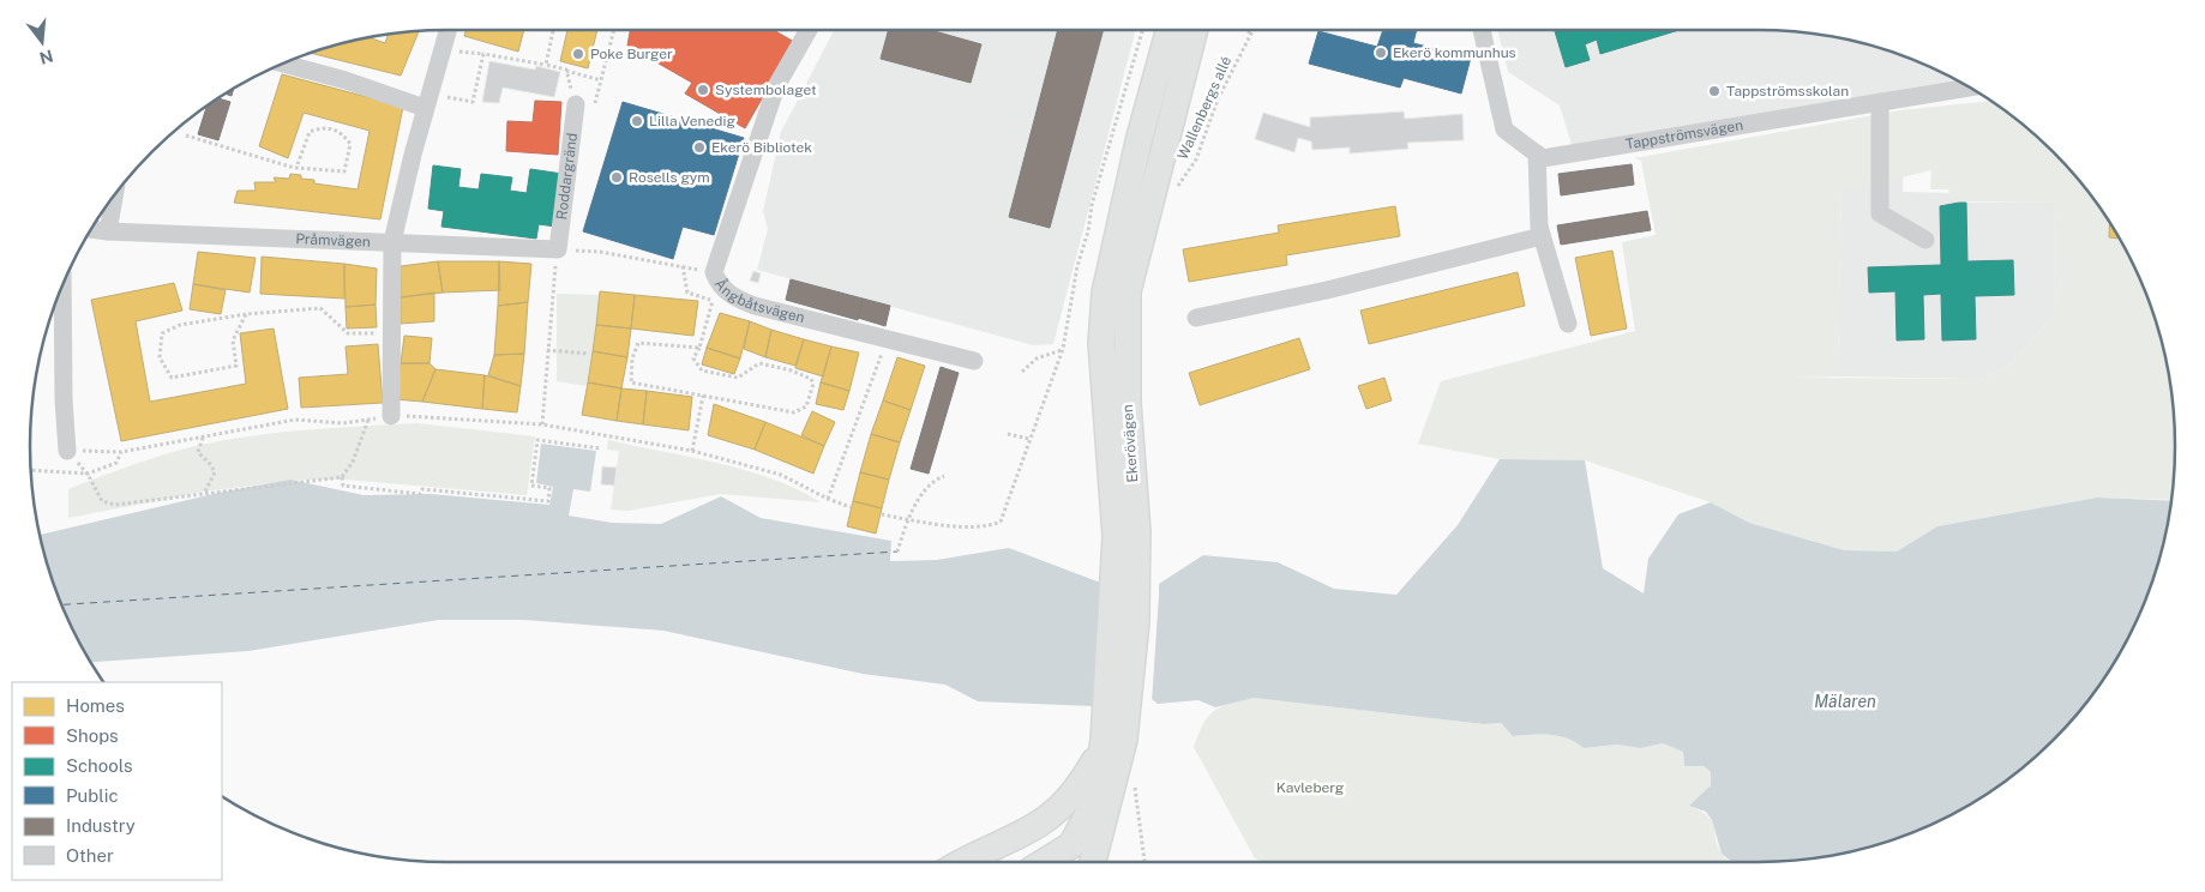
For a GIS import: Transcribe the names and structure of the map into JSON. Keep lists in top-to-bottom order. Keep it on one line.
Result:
{"streets":{"main road":["Ekerövägen"],"street":["Tappströmsvägen","Roddargränd","Pråmvägen","Ångbåtsvägen"],"path":["Wallenbergs allé"]},"crossings":[["Roddargränd","Pråmvägen"]],"water":["Mälaren"],"parks":["Kavleberg"],"places":["Ekerö kommunhus","Poke Burger","Systembolaget","Tappströmsskolan","Lilla Venedig","Ekerö Bibliotek","Rosells gym"],"legend":["Homes","Shops","Schools","Public","Industry","Other"],"north":"bottom"}
